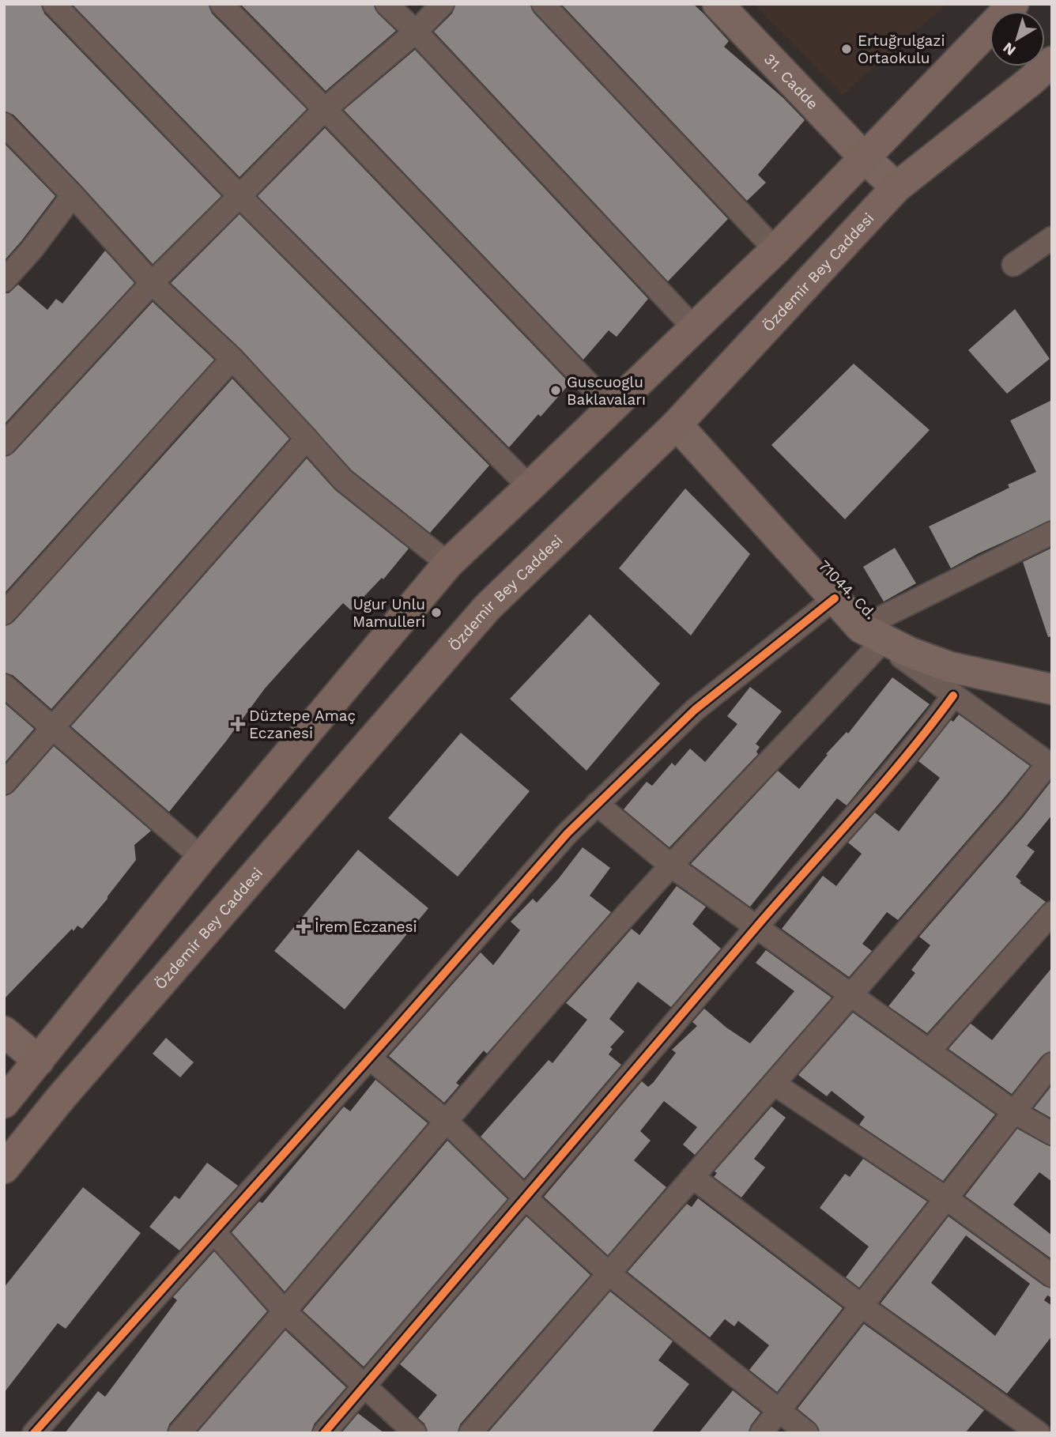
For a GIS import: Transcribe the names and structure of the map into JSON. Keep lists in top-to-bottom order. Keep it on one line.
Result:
{"streets":{"main road":["Özdemir Bey Caddesi"],"street":["31. Cadde","71044. Cd."]},"crossings":[["31. Cadde","Özdemir Bey Caddesi"],["Özdemir Bey Caddesi","71044. Cd."]],"places":{"other":["Ertuğrulgazi Ortaokulu","Guscuoglu Baklavaları","Ugur Unlu Mamulleri"],"health":["Düztepe Amaç Eczanesi","İrem Eczanesi"]},"north":"bottom left"}
